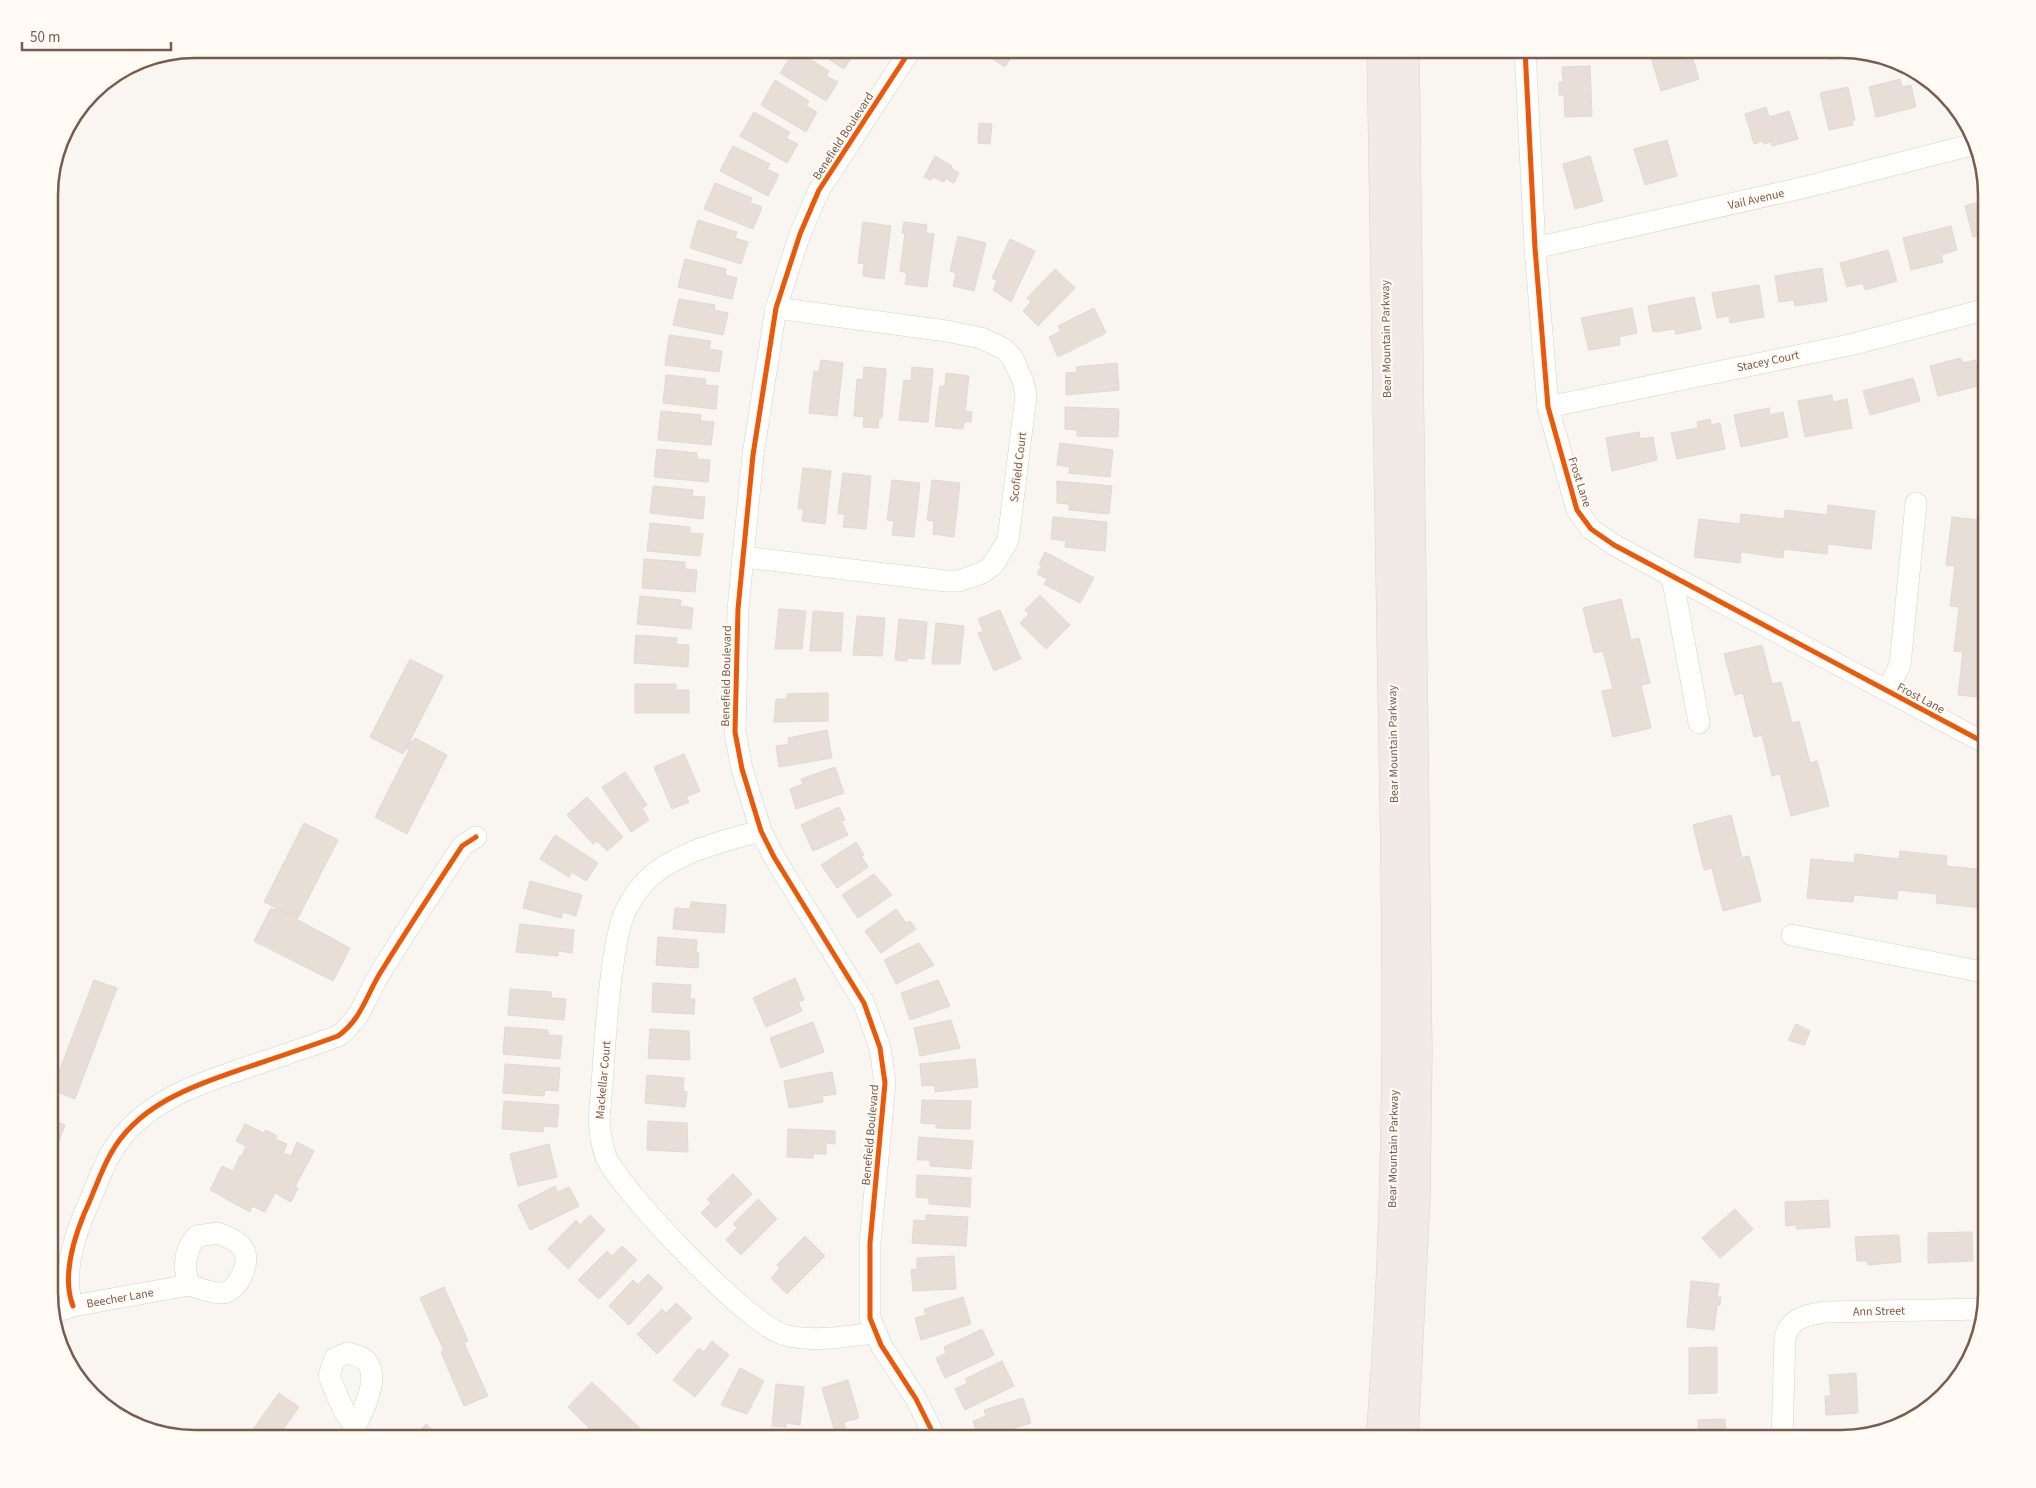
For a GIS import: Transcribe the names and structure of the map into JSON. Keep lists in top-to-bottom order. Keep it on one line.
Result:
{"streets":{"highway":["Bear Mountain Parkway"],"street":["Benefield Boulevard","Vail Avenue","Stacey Court","Scofield Court","Frost Lane","Mackellar Court","Beecher Lane","Ann Street"]},"crossings":[["Benefield Boulevard","Scofield Court"],["Benefield Boulevard","Mackellar Court"],["Vail Avenue","Frost Lane"],["Stacey Court","Frost Lane"]],"scale_bar":"50 m"}
